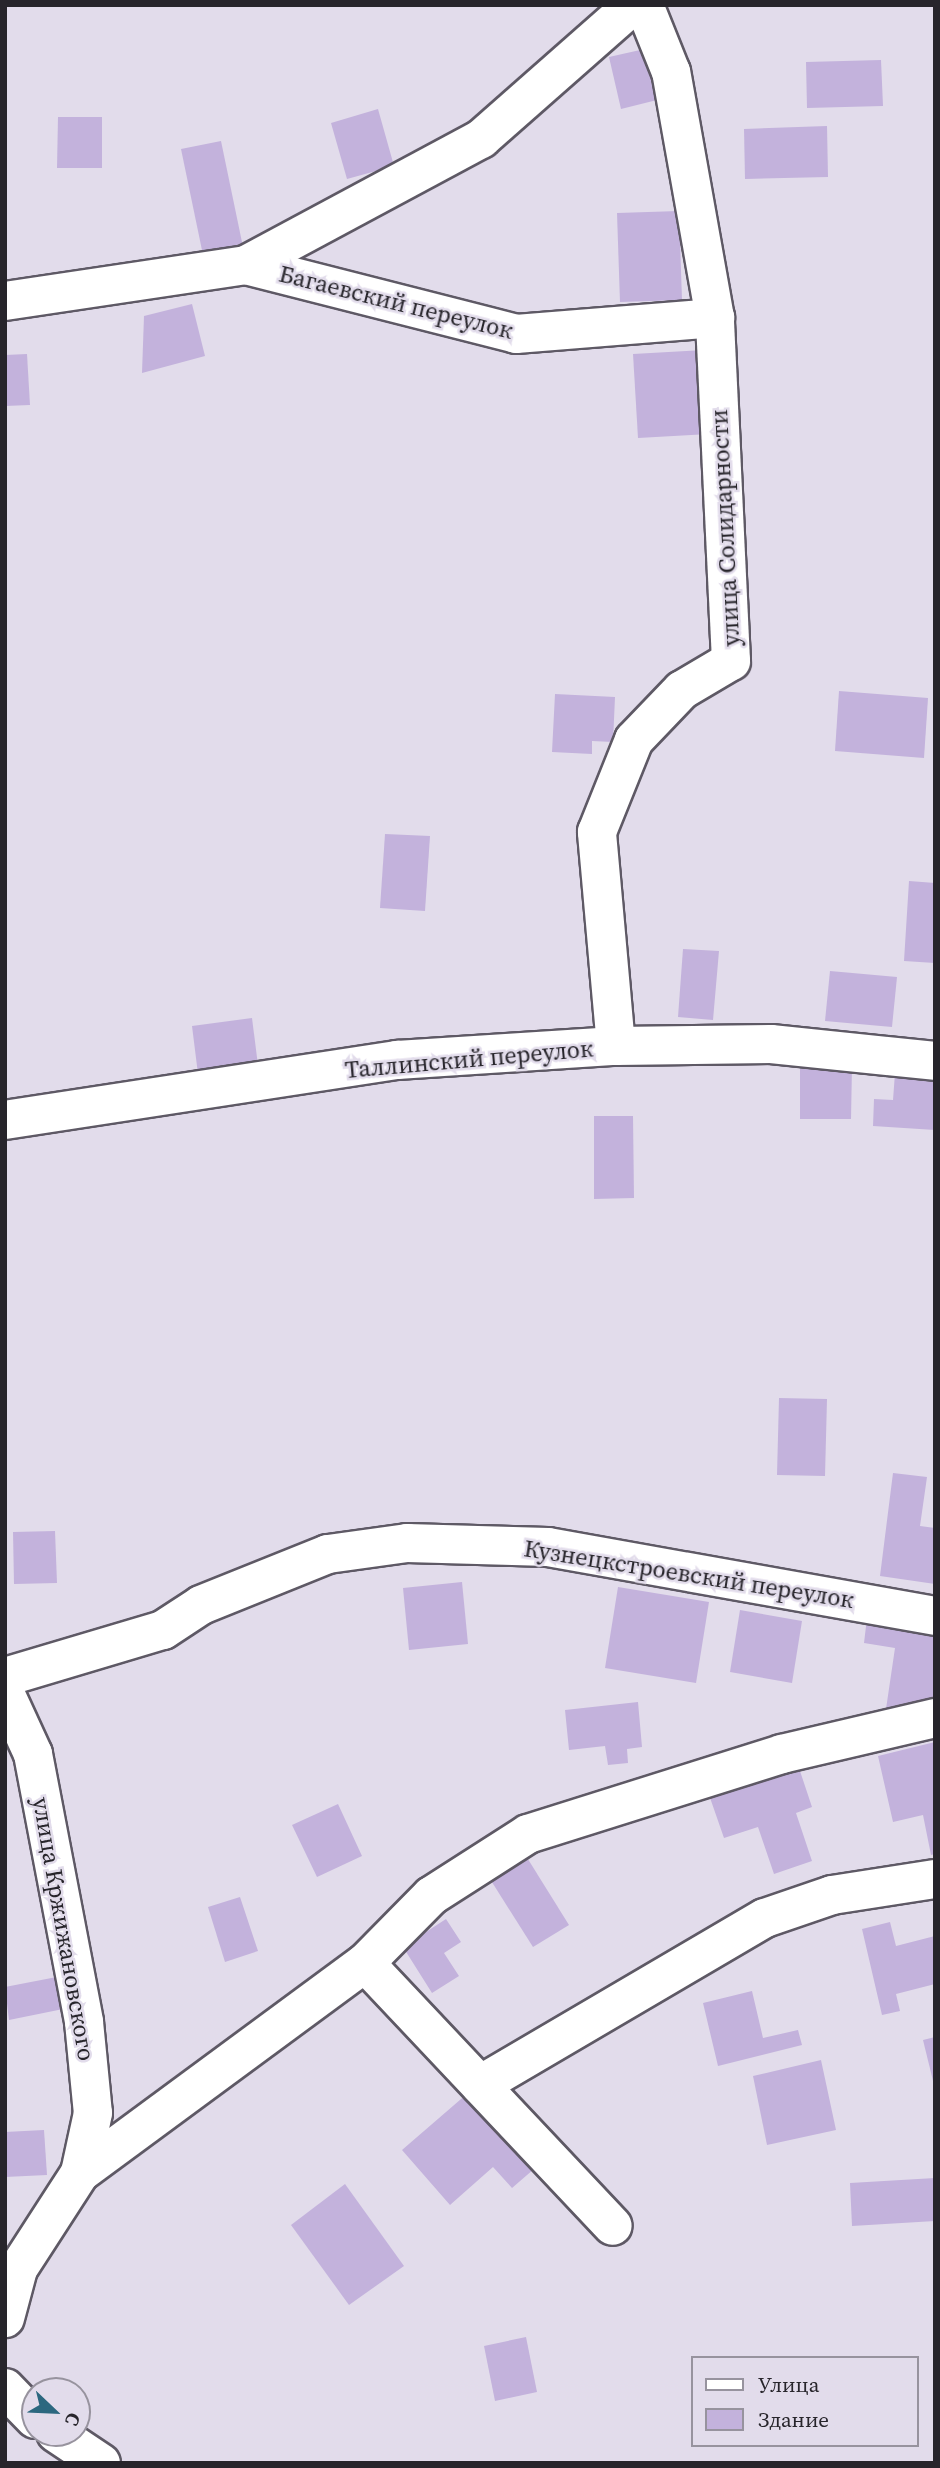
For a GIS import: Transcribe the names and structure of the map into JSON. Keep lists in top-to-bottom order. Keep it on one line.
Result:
{"streets":{"street":["Багаевский переулок","улица Солидарности","Таллинский переулок","Кузнецкстроевский переулок","улица Кржижановского"]},"crossings":[["Багаевский переулок","улица Солидарности"],["улица Солидарности","Таллинский переулок"]],"legend":["Улица","Здание"],"north":"bottom right"}
